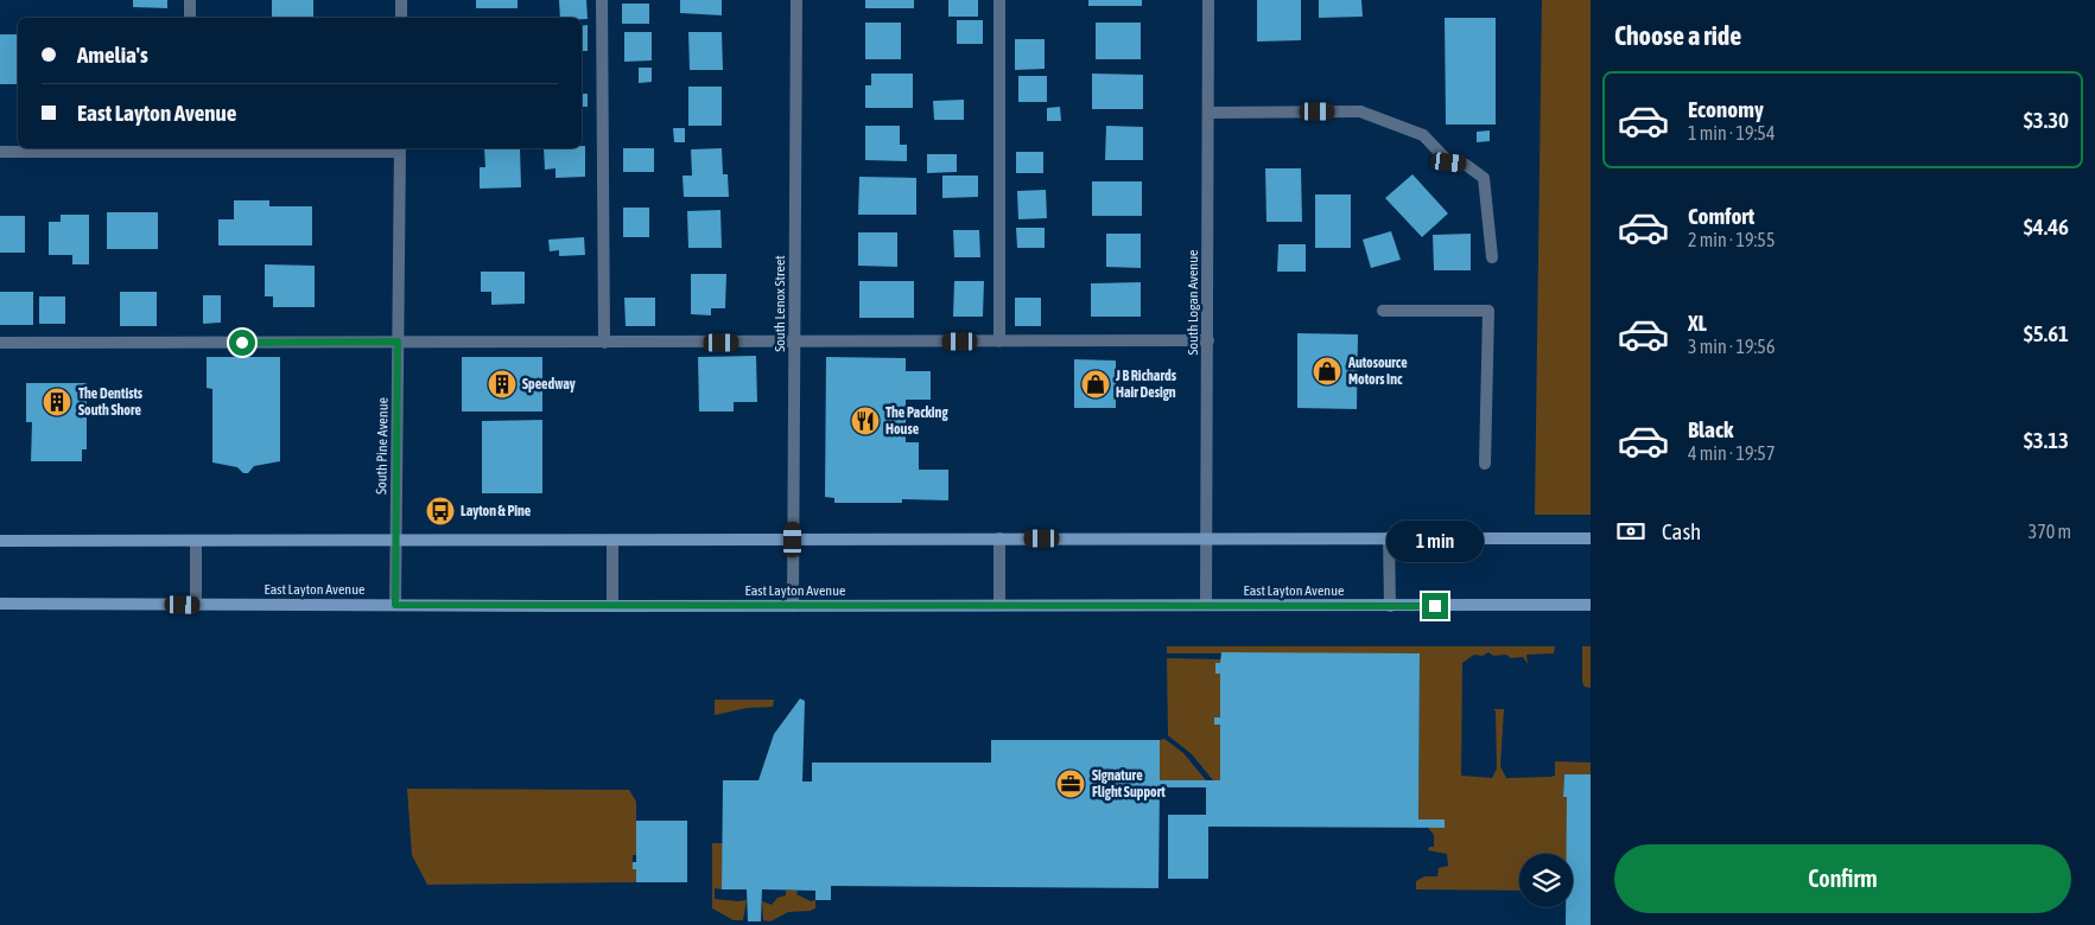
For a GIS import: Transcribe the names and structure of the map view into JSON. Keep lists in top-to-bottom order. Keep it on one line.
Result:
{"streets":{"main road":["East Layton Avenue"],"street":["South Logan Avenue","South Lenox Street","South Pine Avenue"]},"crossings":[["South Logan Avenue","East Layton Avenue"],["South Lenox Street","East Layton Avenue"],["South Pine Avenue","East Layton Avenue"]],"places":{"shop":["Autosource Motors Inc","J B Richards Hair Design"],"building":["Speedway","The Dentists South Shore"],"restaurant":["The Packing House"],"bus stop":["Layton & Pine"],"office":["Signature Flight Support"]},"page":{"heading":"Choose a ride","banner":["Amelia's","East Layton Avenue"],"list":[{"name":"Economy","note":"1 min · 19:54","value":"$3.30"},{"name":"Comfort","note":"2 min · 19:55","value":"$4.46"},{"name":"XL","note":"3 min · 19:56","value":"$5.61"},{"name":"Black","note":"4 min · 19:57","value":"$3.13"}],"pay":["Cash","370 m"],"bubble":"1 min","buttons":"Confirm"}}
